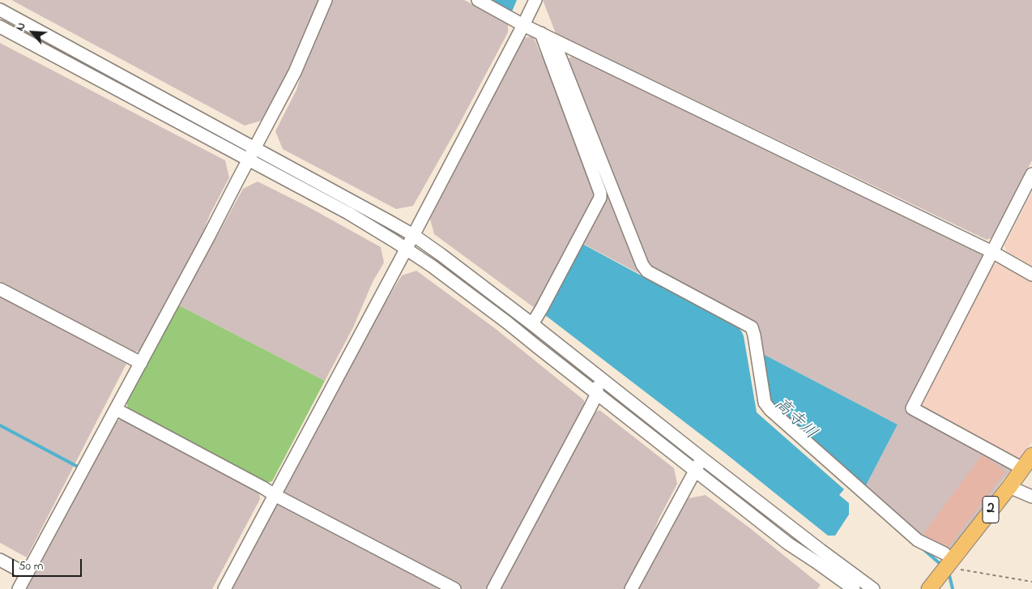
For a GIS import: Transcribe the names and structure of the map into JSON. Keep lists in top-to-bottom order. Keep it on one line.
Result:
{"streets":{"main road":["2"]},"water":["高寺川"],"scale_bar":"50 m","north":"top left"}
